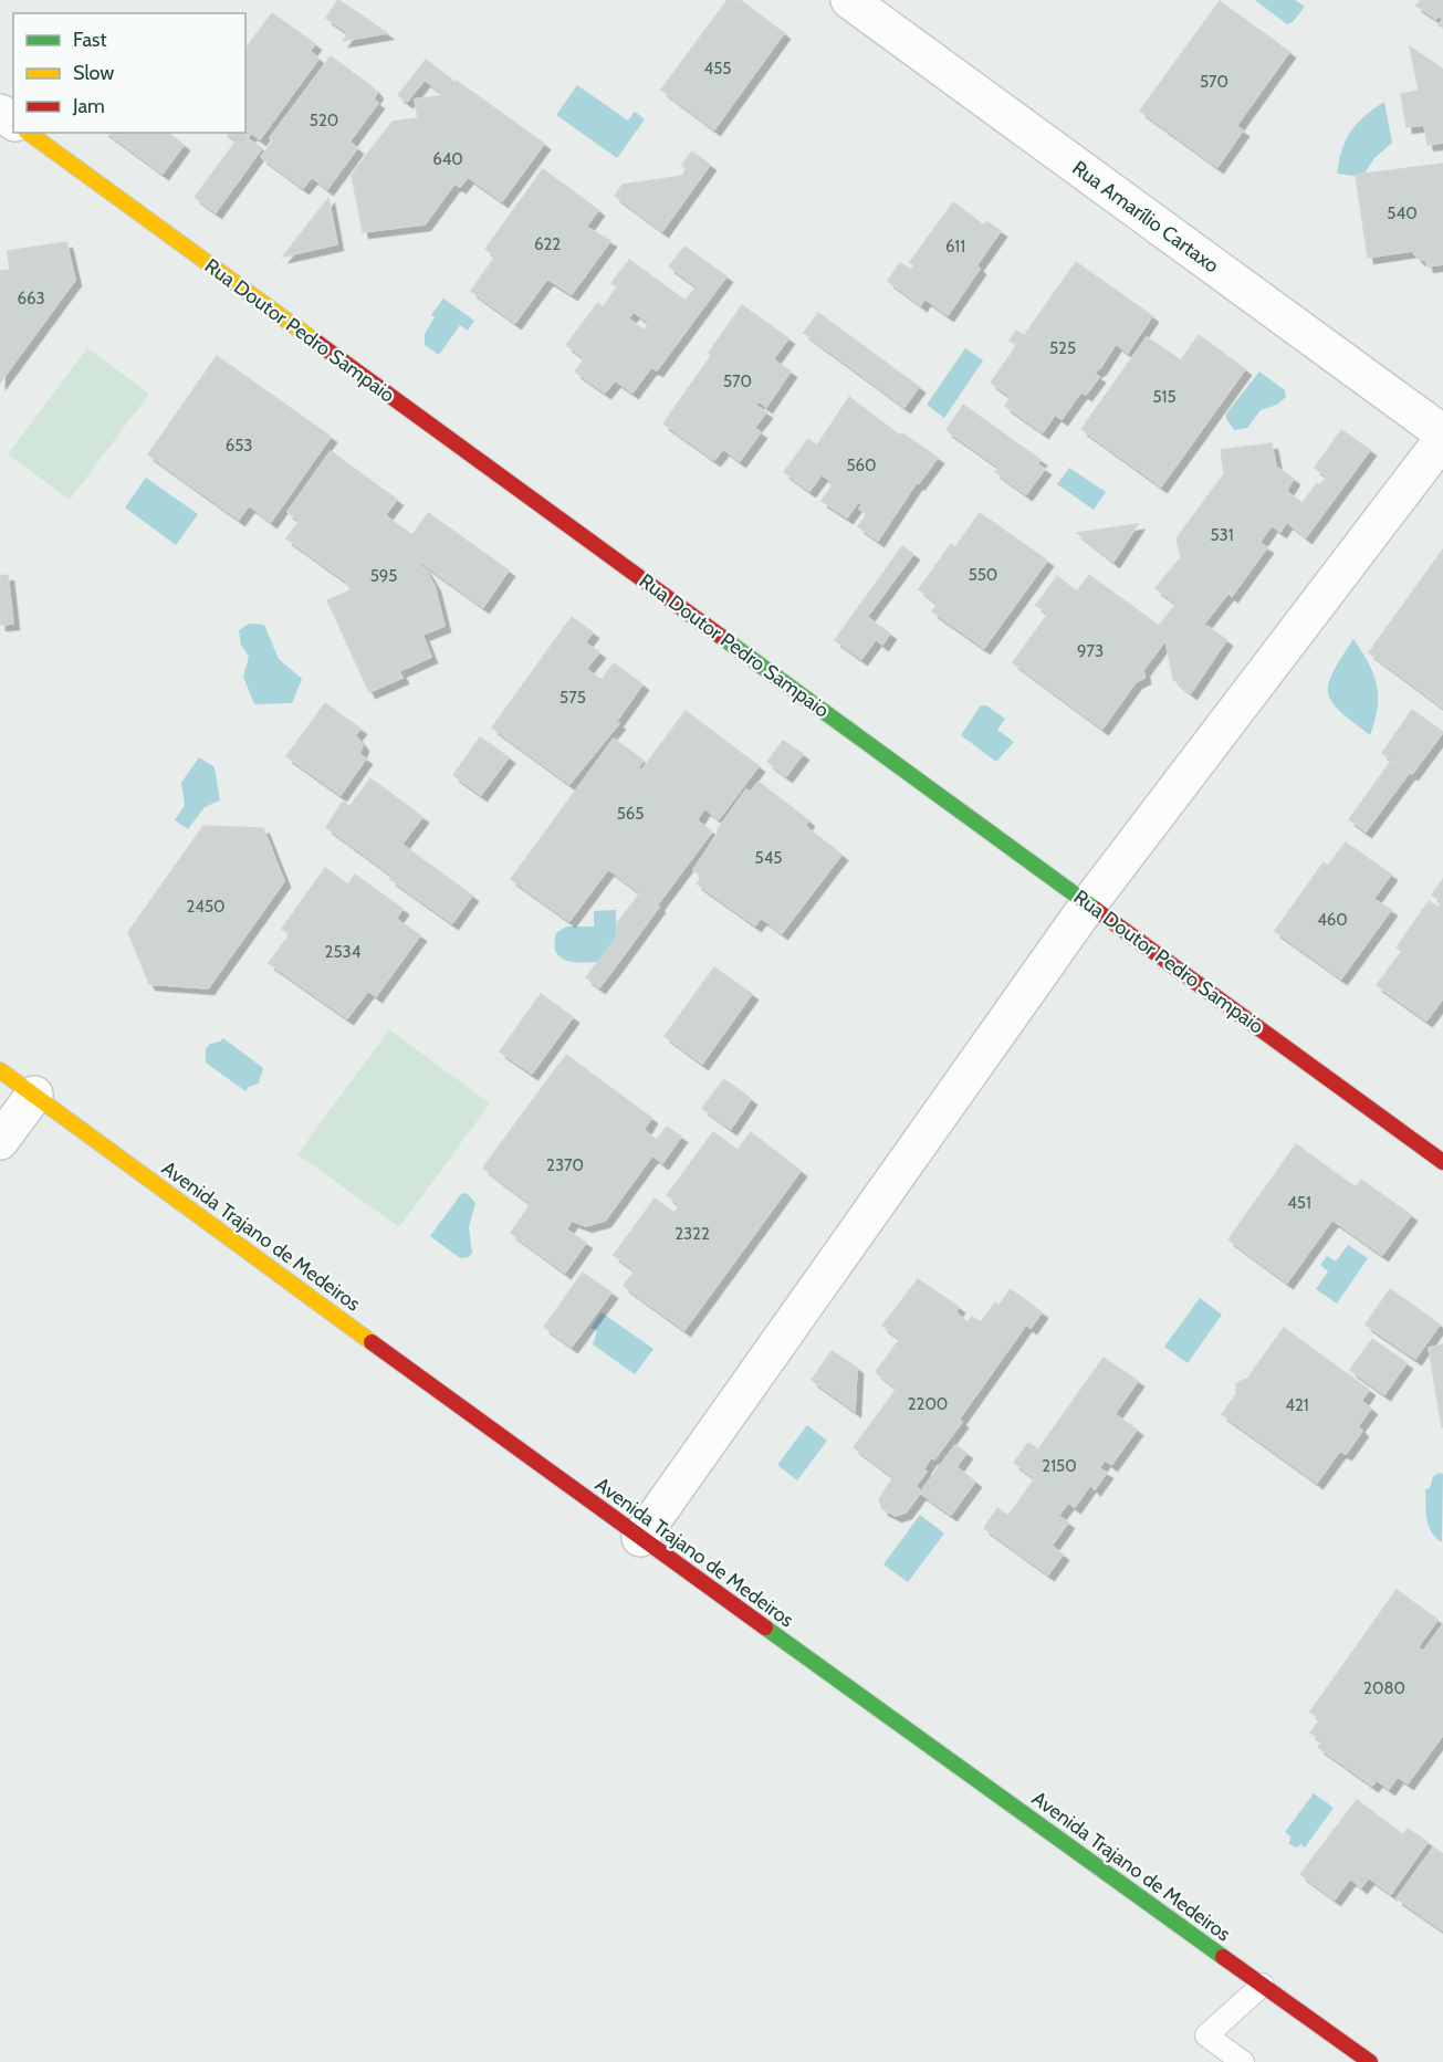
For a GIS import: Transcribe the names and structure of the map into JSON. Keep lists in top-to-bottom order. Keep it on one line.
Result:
{"streets":{"street":["Rua Amarílio Cartaxo","Rua Doutor Pedro Sampaio","Avenida Trajano de Medeiros"]},"house_numbers":["455","570","520","640","540","622","611","663","525","570","515","653","560","531","550","595","973","575","565","545","2450","460","2534","2370","451","2322","2200","421","2150","2080"],"legend":["Fast","Slow","Jam"]}
